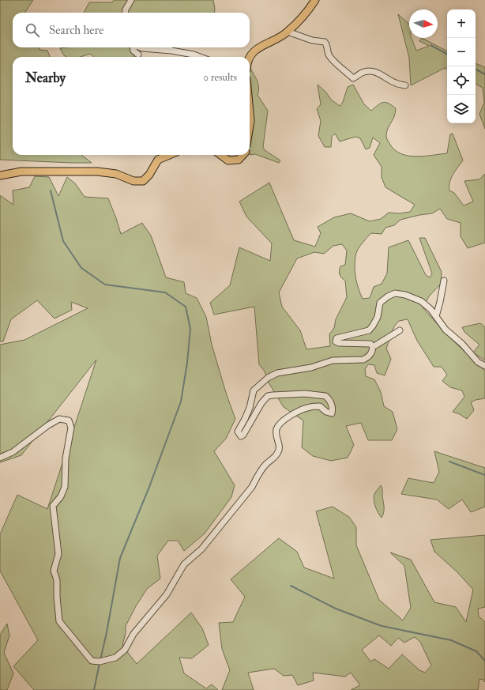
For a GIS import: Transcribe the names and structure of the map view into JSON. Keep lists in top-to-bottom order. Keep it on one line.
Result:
{"north":"right","page":{"map_buttons":["+","−"],"search":"Search here","heading":["Nearby","0 results"]}}
